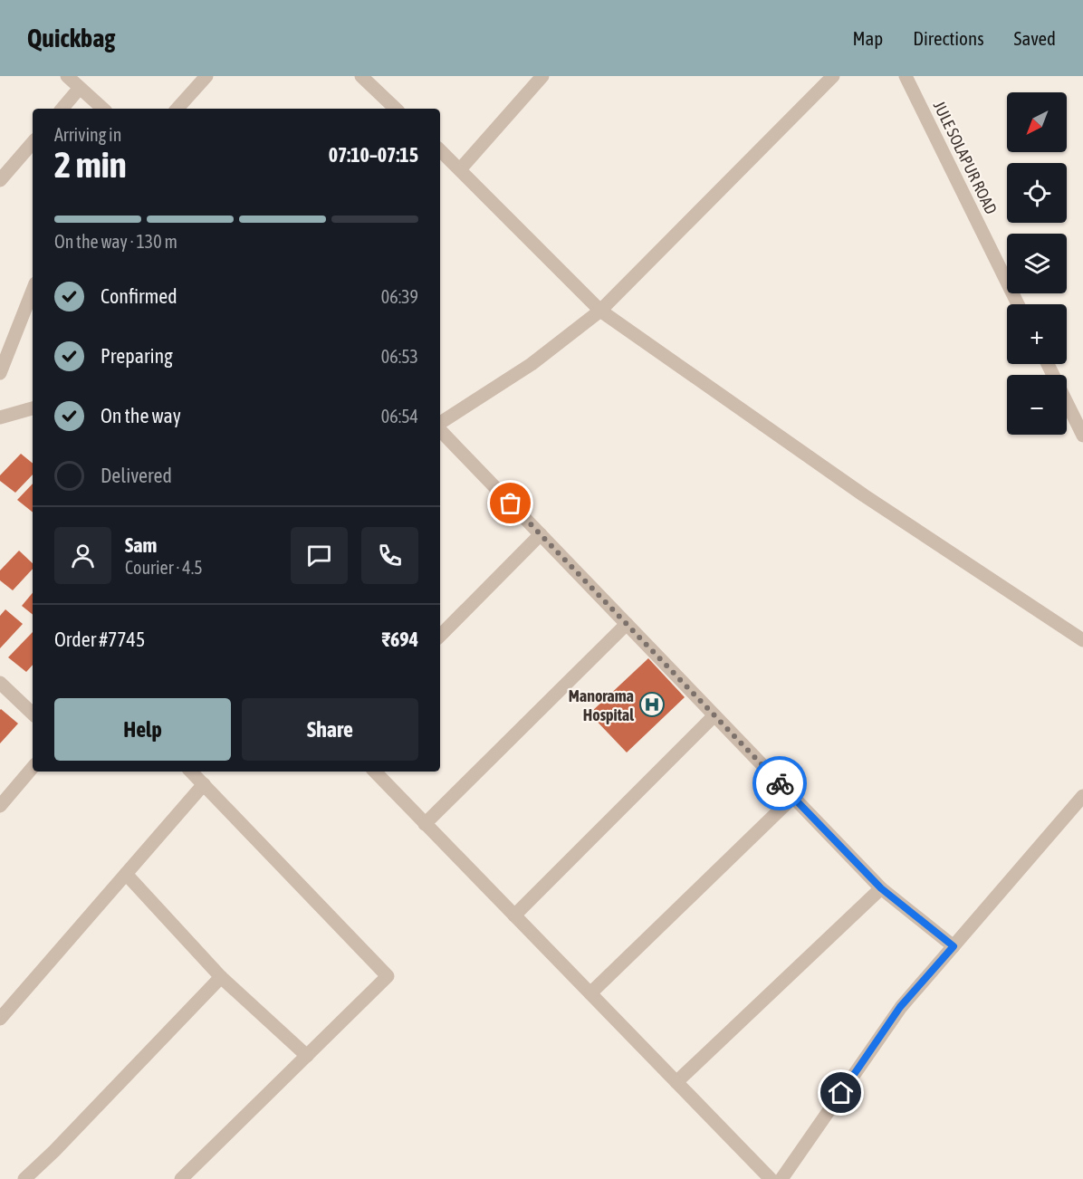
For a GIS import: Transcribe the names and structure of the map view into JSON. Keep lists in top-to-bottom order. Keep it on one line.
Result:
{"streets":{"street":["JULE SOLAPUR ROAD"]},"places":{"hospital":["Manorama Hospital"]},"north":"bottom left","page":{"header":"Quickbag","nav":["Map","Directions","Saved"],"map_buttons":["+","−"],"heading":["2 min","Arriving in","07:10–07:15"],"panel":["Sam","Courier · 4.5","Order #7745","₹694"],"bar":"On the way · 130 m","list":[["Confirmed","06:39"],["Preparing","06:53"],["On the way","06:54"],"Delivered"],"buttons":["Help","Share"]}}
